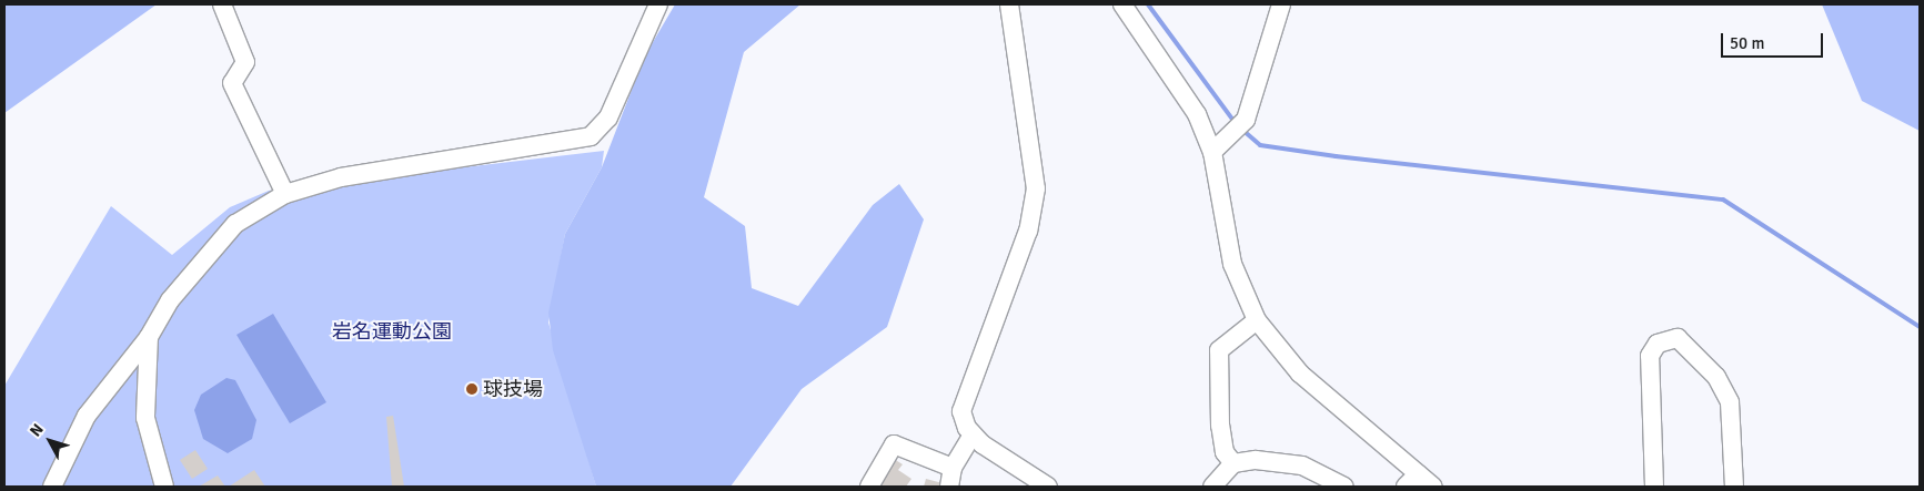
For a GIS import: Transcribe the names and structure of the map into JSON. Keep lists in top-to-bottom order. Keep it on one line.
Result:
{"parks":["岩名運動公園"],"places":["球技場"],"scale_bar":"50 m","north":"top left"}
